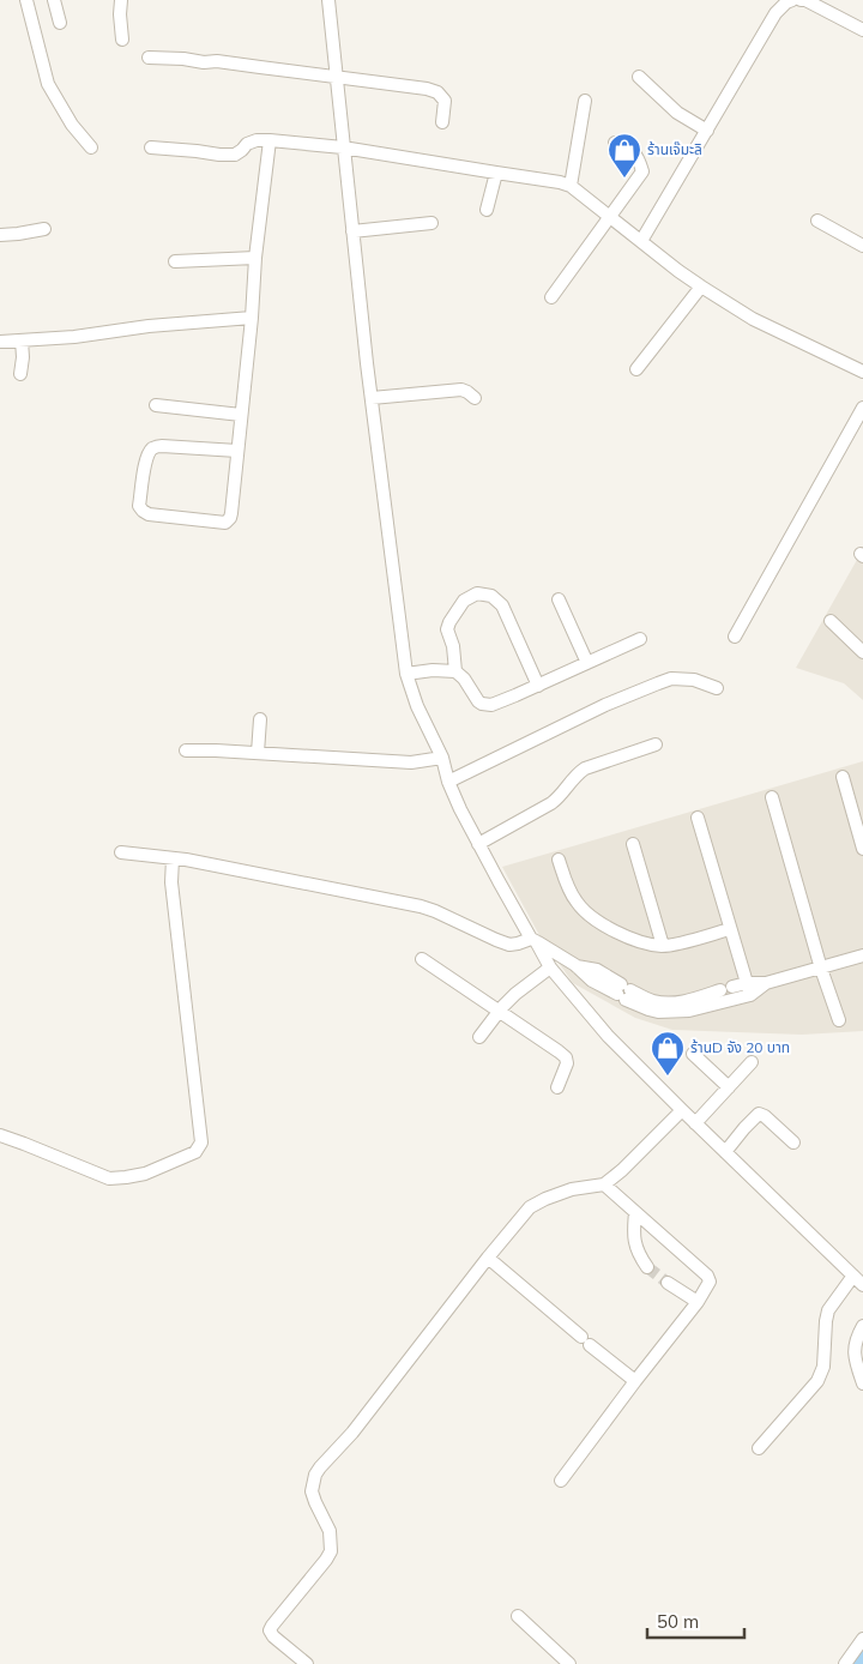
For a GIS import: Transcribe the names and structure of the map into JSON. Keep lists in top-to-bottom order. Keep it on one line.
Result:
{"places":{"shop":["ร้านเจ๊มะลิ","ร้านD จัง 20 บาท"]},"scale_bar":"50 m"}
